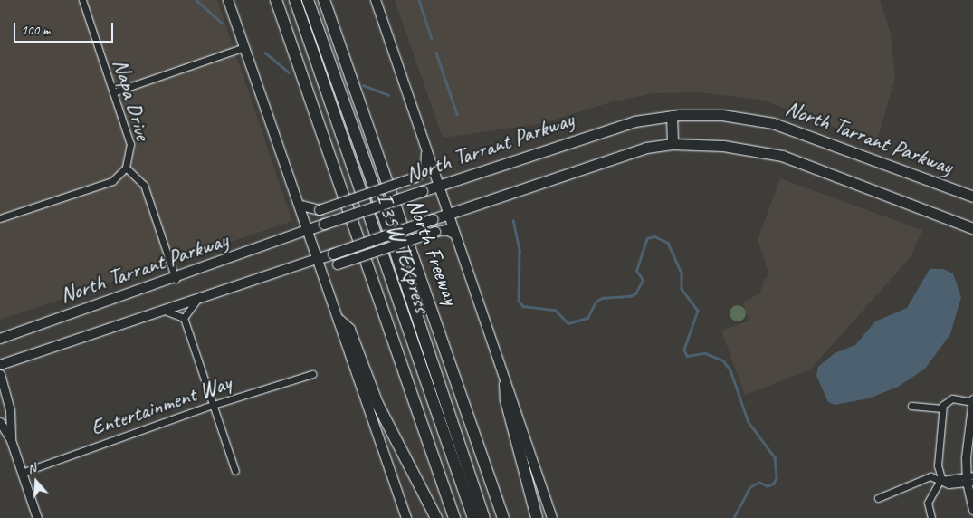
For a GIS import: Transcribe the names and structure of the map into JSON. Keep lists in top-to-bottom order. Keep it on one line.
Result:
{"streets":{"highway":["North Freeway","I 35W TEXpress"],"main road":["North Tarrant Parkway"],"street":["Napa Drive","Entertainment Way"]},"crossings":[["Napa Drive","North Tarrant Parkway"],["North Tarrant Parkway","North Freeway"]],"scale_bar":"100 m","north":"top"}
